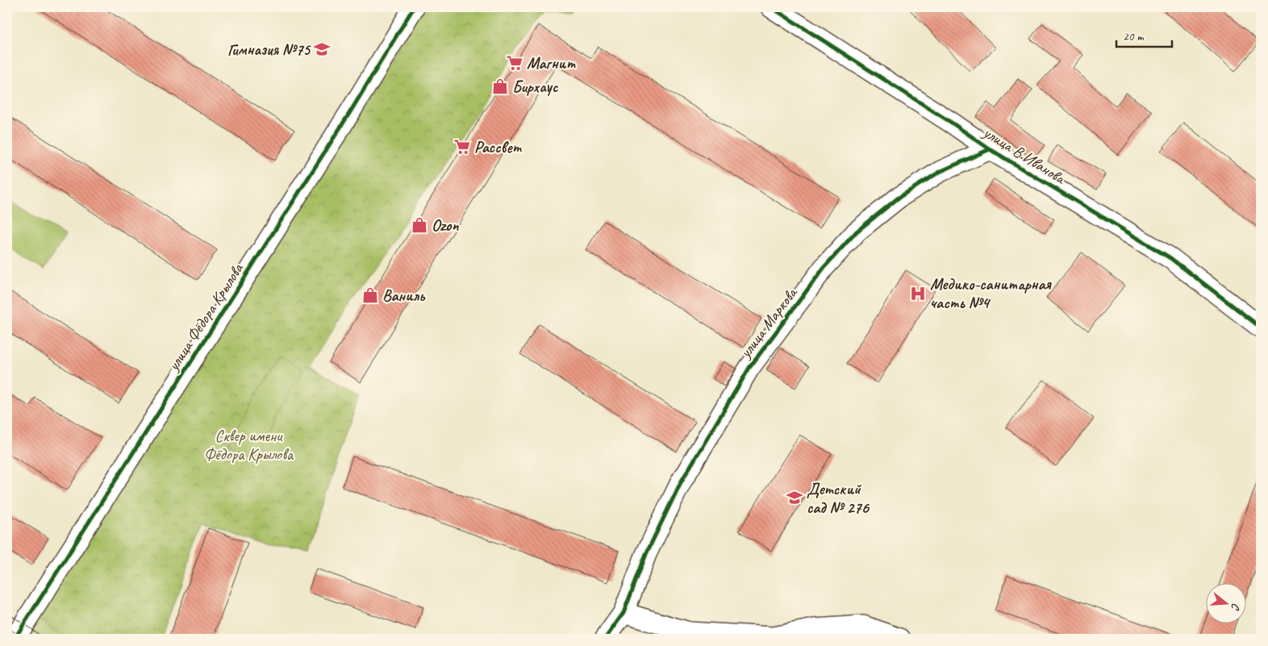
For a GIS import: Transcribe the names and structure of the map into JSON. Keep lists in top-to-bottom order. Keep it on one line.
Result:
{"streets":{"street":["улица В.Иванова","улица Фёдора Крылова","улица Маркова"]},"crossings":[["улица В.Иванова","улица Маркова"]],"parks":["Сквер имени Фёдора Крылова"],"places":{"school or university":["Гимназия №75","Детский сад № 276"],"supermarket":["Магнит","Рассвет"],"shop":["Бирхаус","Ozon","Ваниль"],"hospital":["Медико-санитарная часть №4"]},"scale_bar":"20 m","north":"right"}
